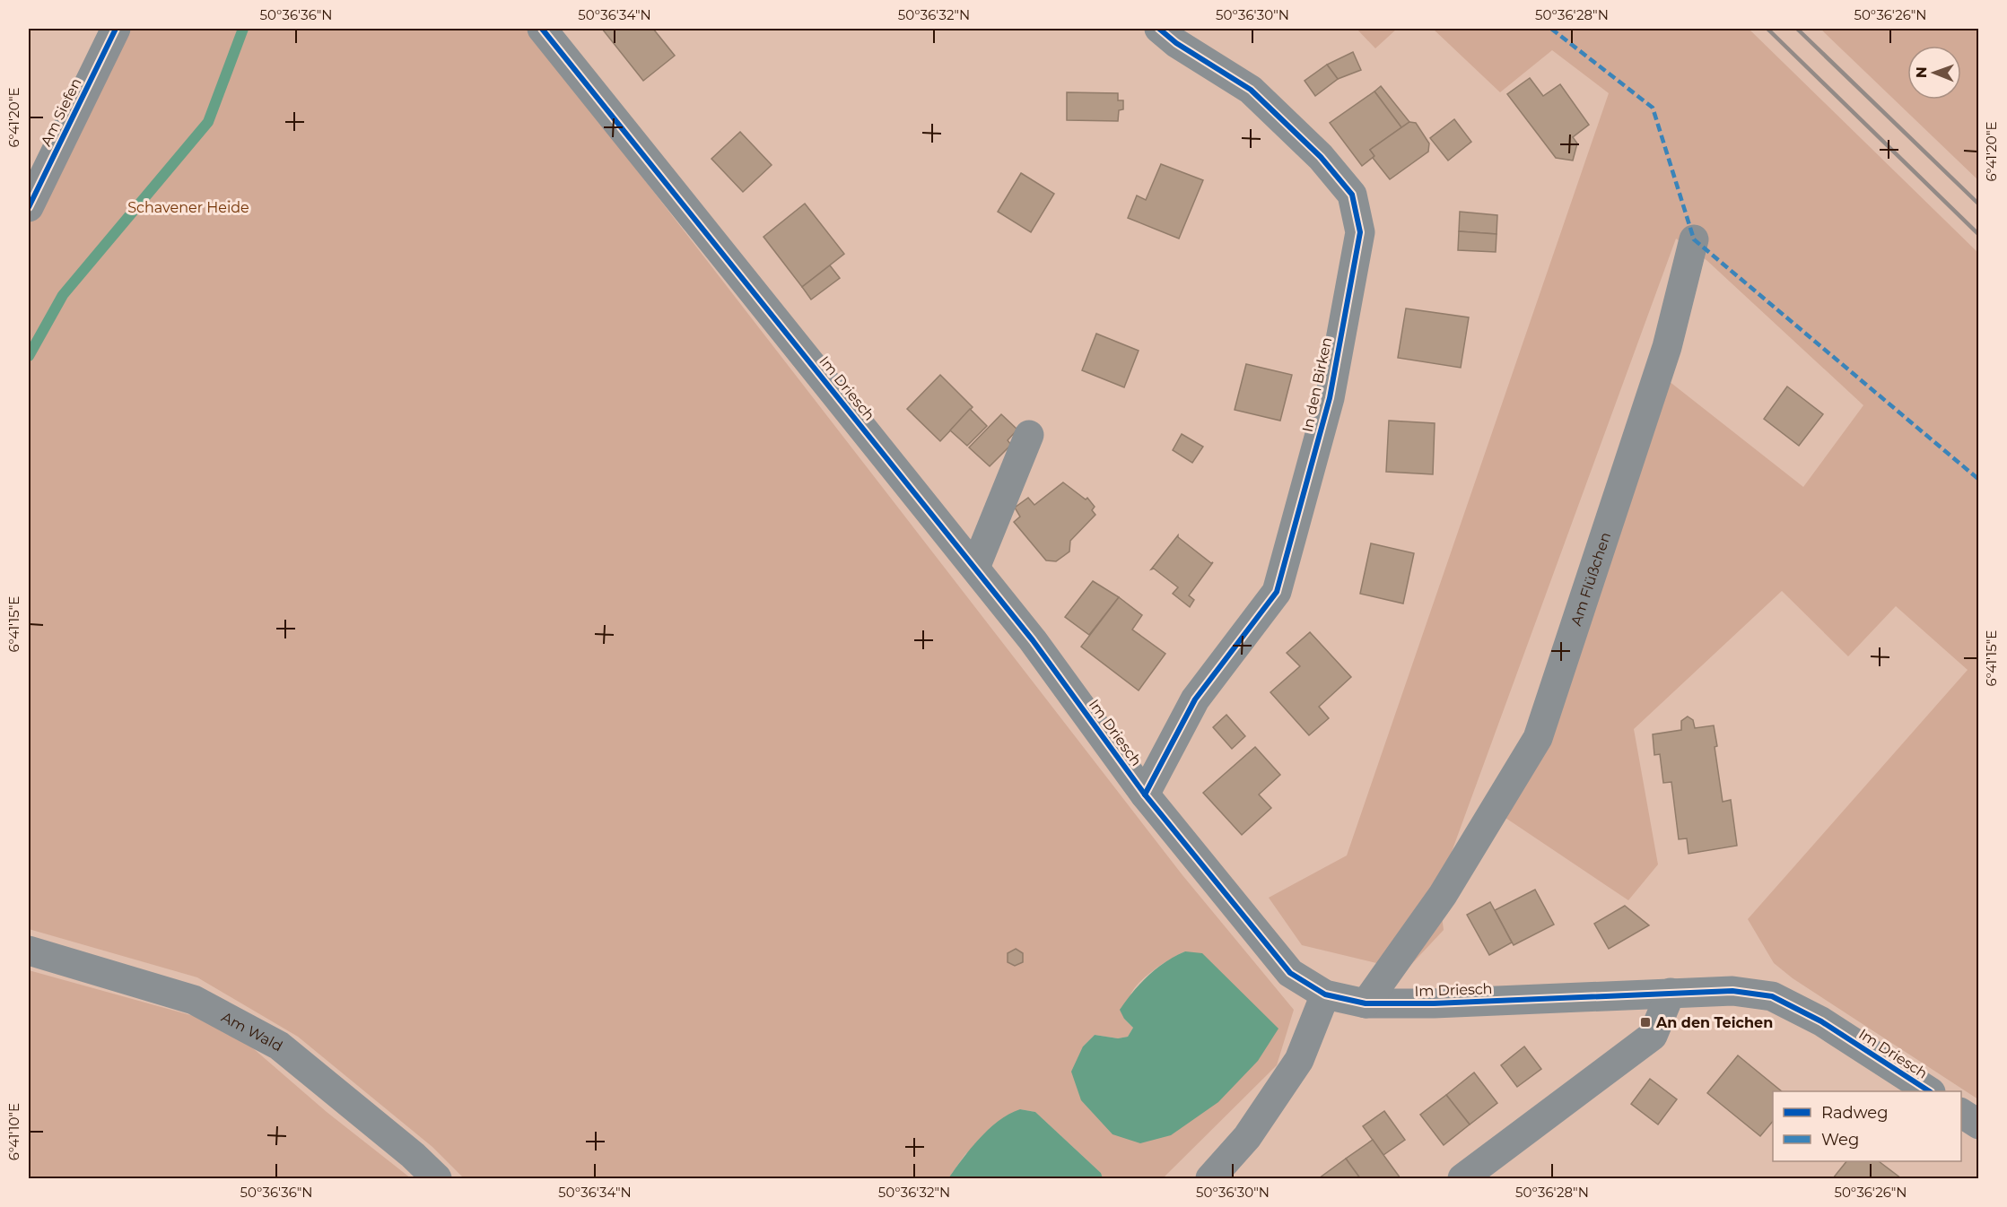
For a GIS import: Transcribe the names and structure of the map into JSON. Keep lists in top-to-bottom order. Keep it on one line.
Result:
{"streets":{"street":["Am Siefen","In den Birken","Im Driesch","Am Flüßchen","Am Wald"]},"crossings":[["In den Birken","Im Driesch"],["Im Driesch","Am Flüßchen"]],"parks":["Schavener Heide"],"places":{"transit":["An den Teichen"]},"legend":["Radweg","Weg"],"north":"left","coordinates":["50°36'36\"N","50°36'34\"N","50°36'32\"N","50°36'30\"N","50°36'28\"N","50°36'26\"N","6°41'20\"E","6°41'15\"E","6°41'10\"E"]}
